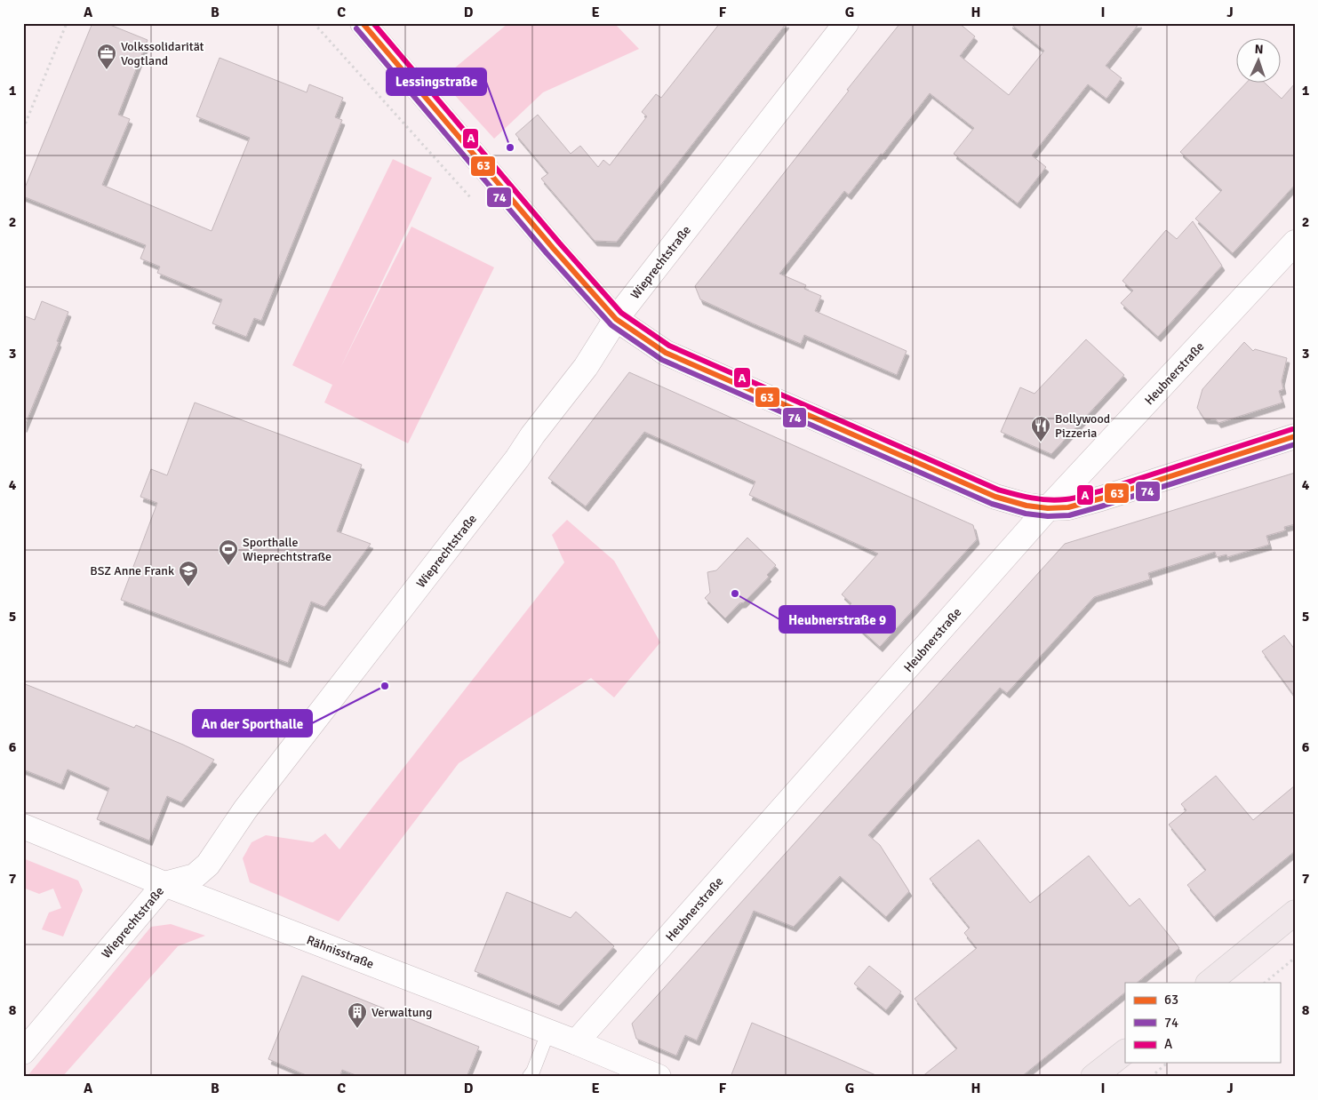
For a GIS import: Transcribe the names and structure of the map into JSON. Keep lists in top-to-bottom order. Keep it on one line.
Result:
{"streets":{"street":["Wieprechtstraße","Heubnerstraße","Rähnisstraße"]},"crossings":[["Wieprechtstraße","Rähnisstraße"],["Heubnerstraße","Rähnisstraße"]],"places":{"office":["Volkssolidarität Vogtland"],"other":["Lessingstraße","Heubnerstraße 9","An der Sporthalle"],"restaurant":["Bollywood Pizzeria"],"sports":["Sporthalle Wieprechtstraße"],"school or university":["BSZ Anne Frank"],"building":["Verwaltung"]},"lines":["transit line 63","transit line A","transit line 74"],"legend":["63","74","A"],"north":"top","grid":{"columns":["A","B","C","D","E","F","G","H","I","J"],"rows":["1","2","3","4","5","6","7","8"]}}
